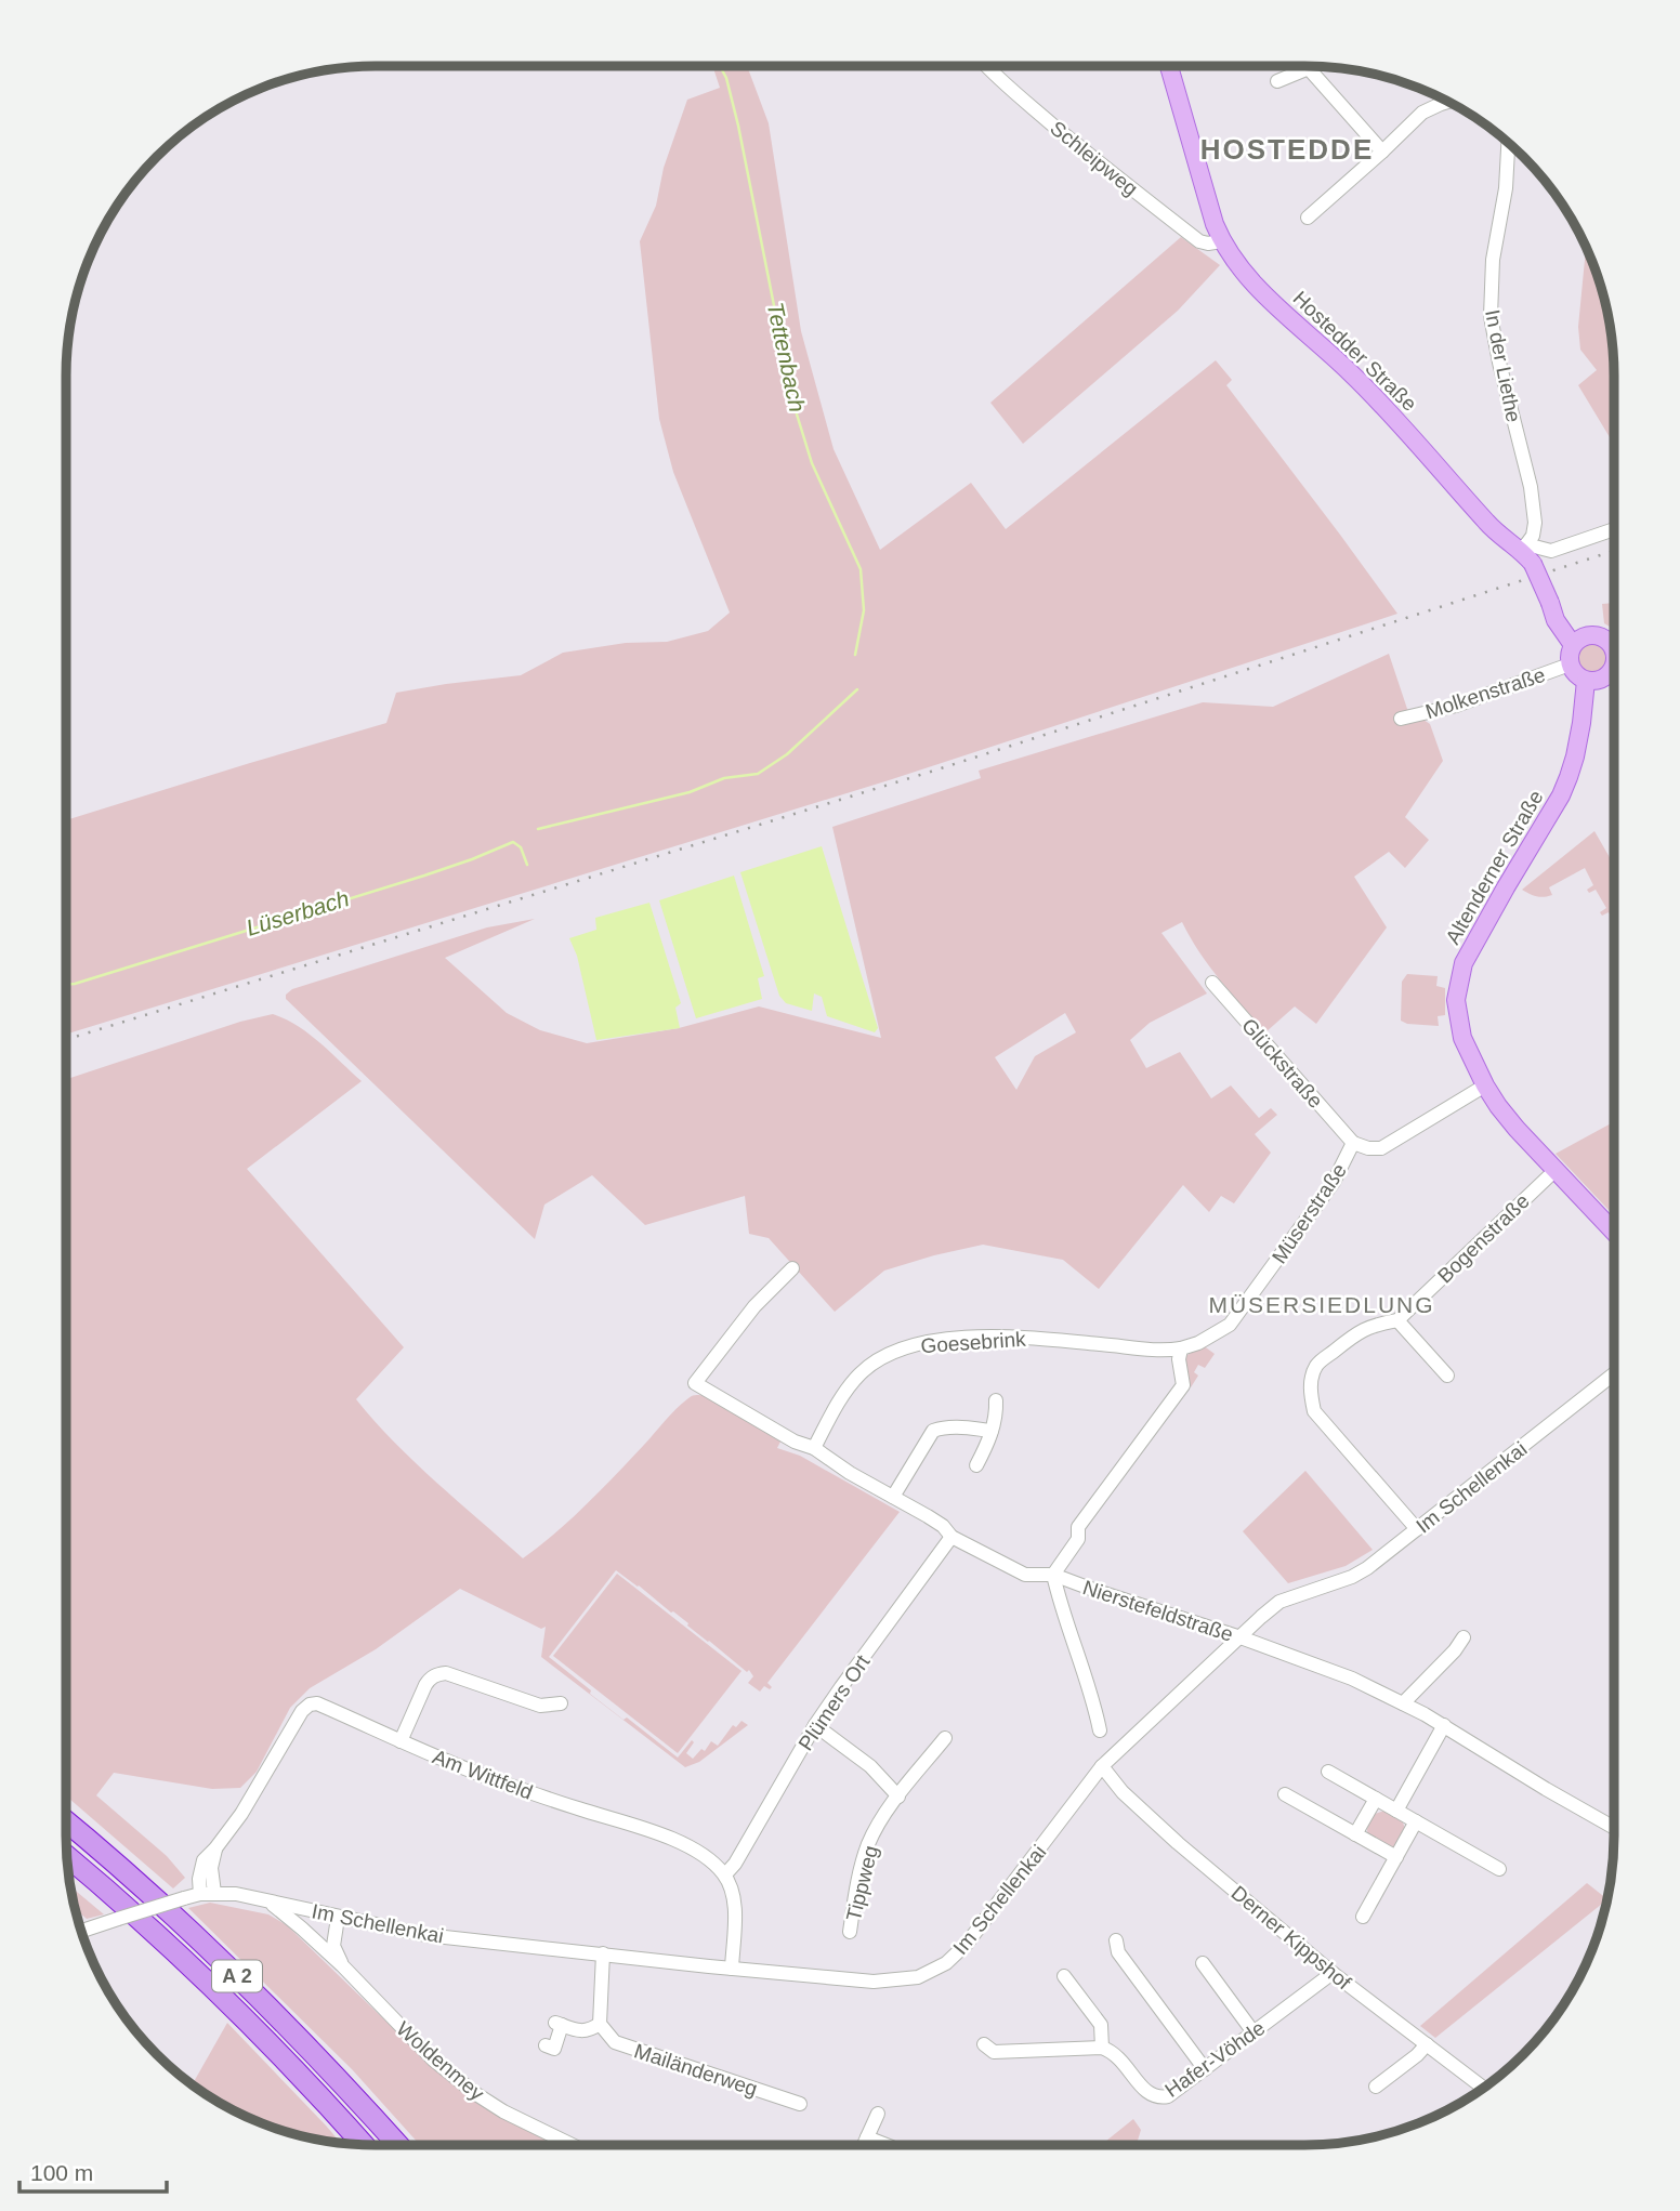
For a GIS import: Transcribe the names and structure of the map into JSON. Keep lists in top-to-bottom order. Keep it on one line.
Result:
{"streets":{"highway":["A 2"],"main road":["Hostedder Straße","Altenderner Straße"],"street":["Schleipweg","In der Liethe","Molkenstraße","Glückstraße","Müserstraße","Bogenstraße","Goesebrink","Im Schellenkai","Nierstefeldstraße","Plümers Ort","Am Wittfeld","Tippweg","Derner Kippshof","Hafer-Vöhde","Woldenmey","Mailänderweg"]},"crossings":[["Schleipweg","Hostedder Straße"],["Hostedder Straße","In der Liethe"],["Altenderner Straße","Müserstraße"],["Altenderner Straße","Bogenstraße"],["Glückstraße","Müserstraße"],["Müserstraße","Goesebrink"],["Bogenstraße","Im Schellenkai"],["Goesebrink","Nierstefeldstraße"],["Im Schellenkai","Nierstefeldstraße"],["Im Schellenkai","Am Wittfeld"],["Im Schellenkai","Derner Kippshof"],["Im Schellenkai","Woldenmey"],["Nierstefeldstraße","Plümers Ort"],["Plümers Ort","Am Wittfeld"],["Derner Kippshof","Hafer-Vöhde"]],"districts":["HOSTEDDE","MÜSERSIEDLUNG"],"water":["Tettenbach","Lüserbach"],"scale_bar":"100 m"}
